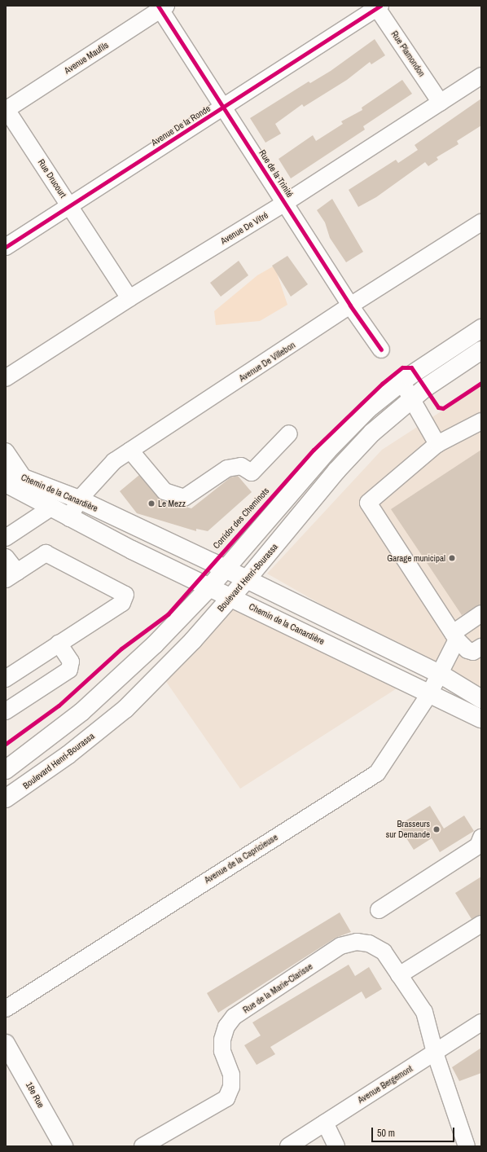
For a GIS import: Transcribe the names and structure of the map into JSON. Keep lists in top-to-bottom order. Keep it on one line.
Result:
{"streets":{"main road":["Chemin de la Canardière","Boulevard Henri-Bourassa","18e Rue"],"street":["Rue Plamondon","Avenue Maufils","Avenue De la Ronde","Rue de la Trinité","Rue Drucourt","Avenue De Vitré","Avenue De Villebon","Avenue de la Capricieuse","Rue de la Marie-Clarisse","Avenue Bergemont"],"cycle path":["Corridor des Cheminots"]},"crossings":[["Rue Plamondon","Avenue De la Ronde"],["Rue Plamondon","Avenue De Vitré"],["Avenue Maufils","Rue de la Trinité"],["Avenue Maufils","Rue Drucourt"],["Avenue De la Ronde","Rue de la Trinité"],["Avenue De la Ronde","Rue Drucourt"],["Rue de la Trinité","Avenue De Vitré"],["Rue de la Trinité","Avenue De Villebon"],["Rue Drucourt","Avenue De Vitré"],["Avenue De Villebon","Chemin de la Canardière"],["Chemin de la Canardière","Boulevard Henri-Bourassa"],["Chemin de la Canardière","Avenue de la Capricieuse"],["Rue de la Marie-Clarisse","Avenue Bergemont"]],"places":["Le Mezz","Garage municipal","Brasseurs sur Demande"],"scale_bar":"50 m"}
